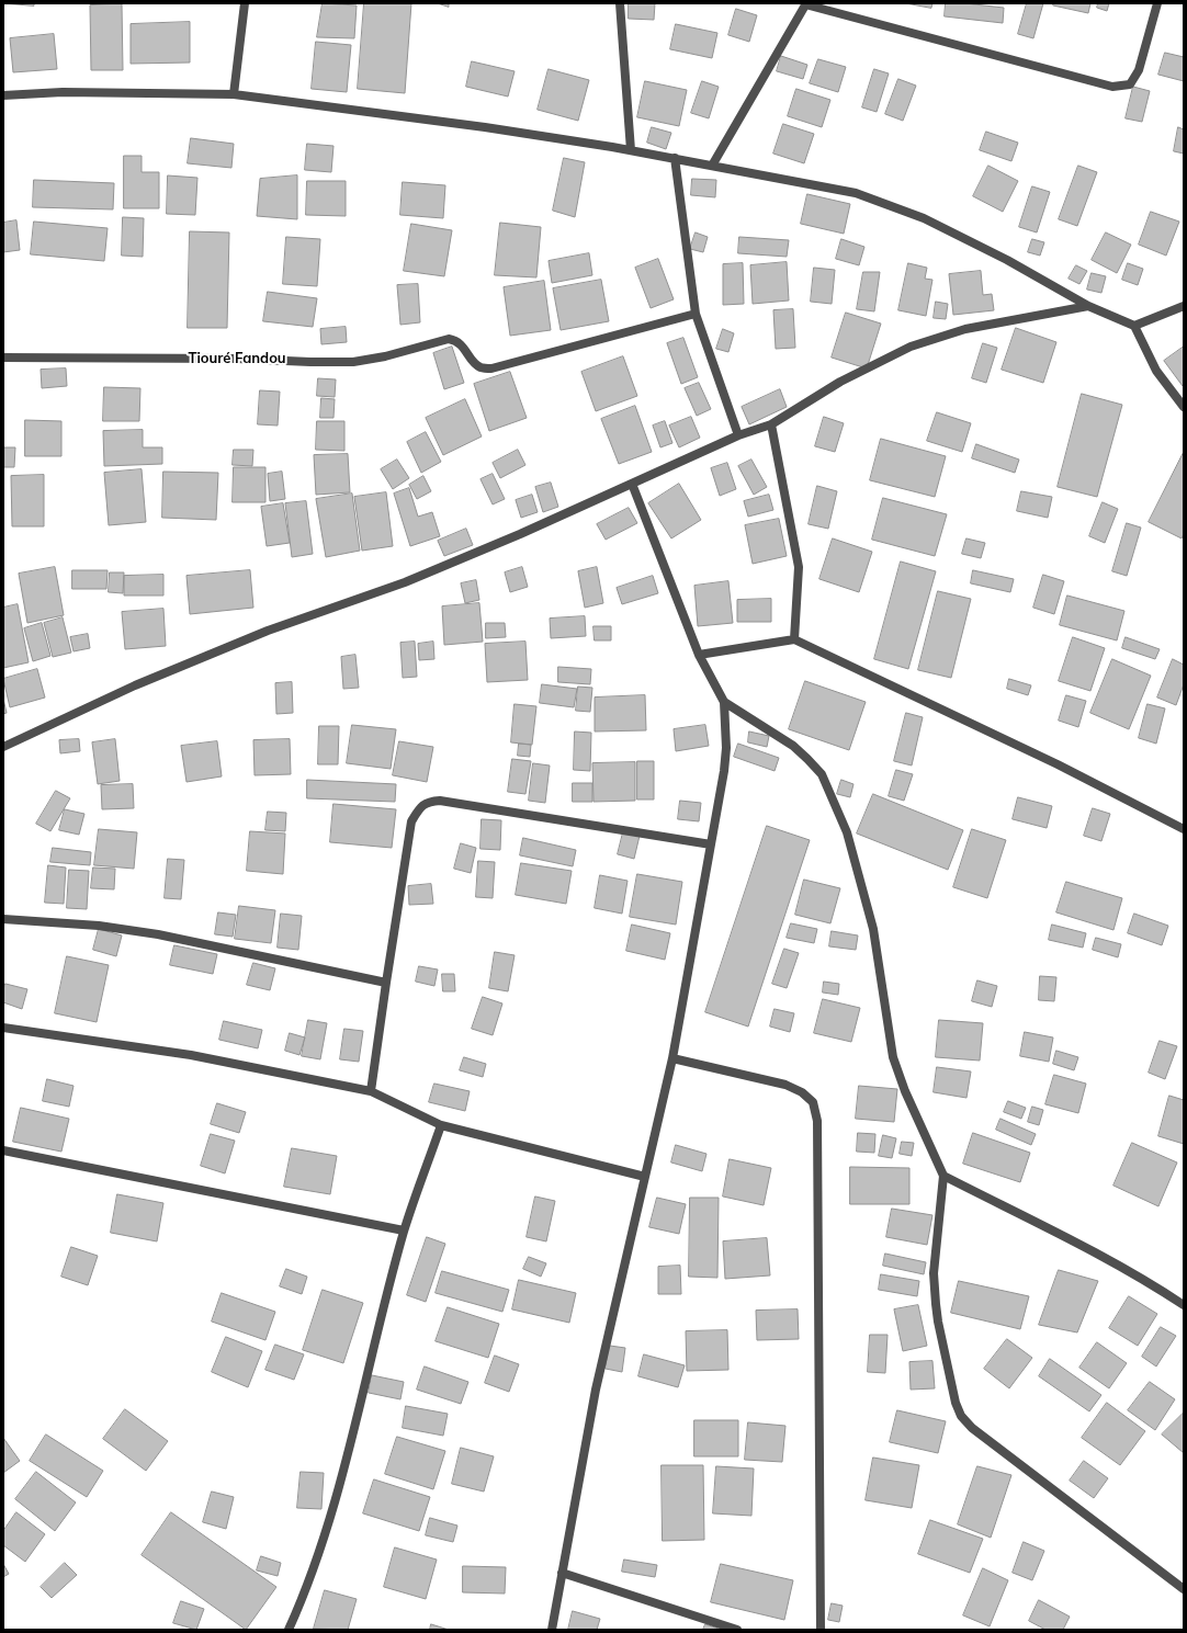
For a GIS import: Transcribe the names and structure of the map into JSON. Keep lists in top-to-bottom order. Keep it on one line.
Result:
{"districts":["Tiouré Fandou"]}
